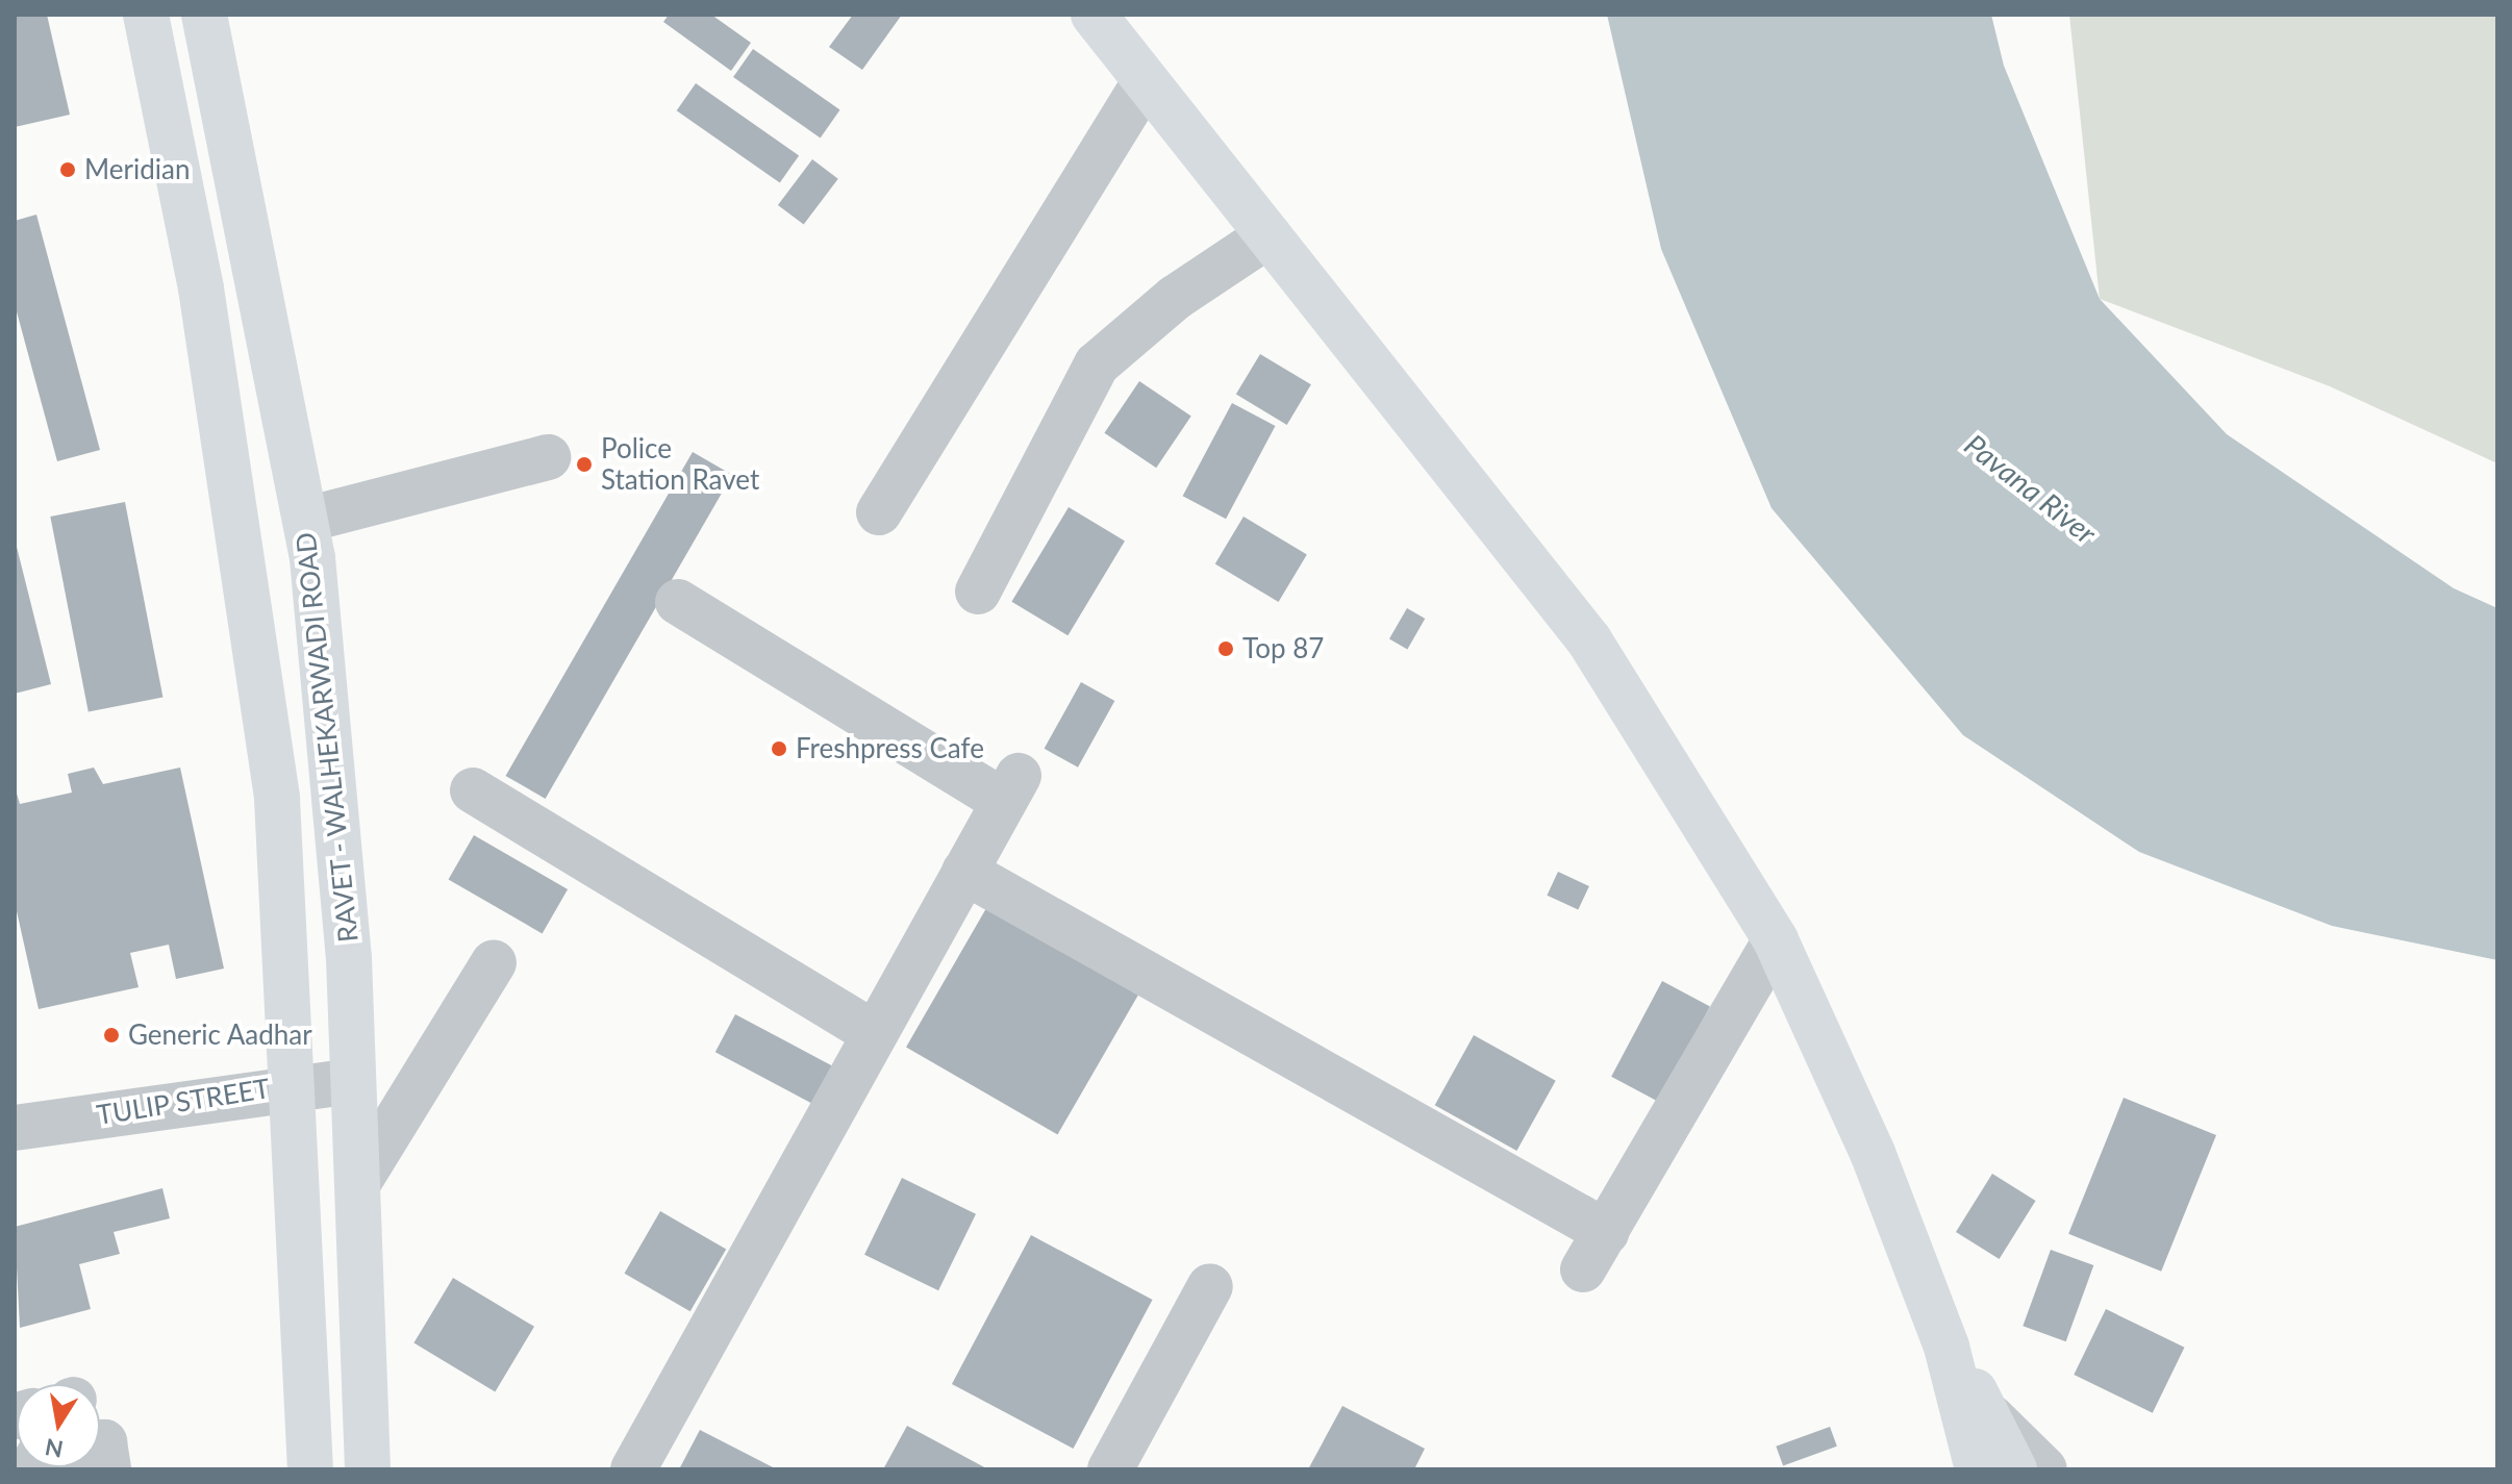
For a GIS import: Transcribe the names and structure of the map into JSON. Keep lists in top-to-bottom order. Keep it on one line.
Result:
{"streets":{"main road":["RAVET - WALHEKARWADI ROAD"],"street":["TULIP STREET"]},"crossings":[["RAVET - WALHEKARWADI ROAD","TULIP STREET"]],"water":["Pavana River"],"places":["Meridian","Police Station Ravet","Top 87","Freshpress Cafe","Generic Aadhar"],"north":"bottom"}
